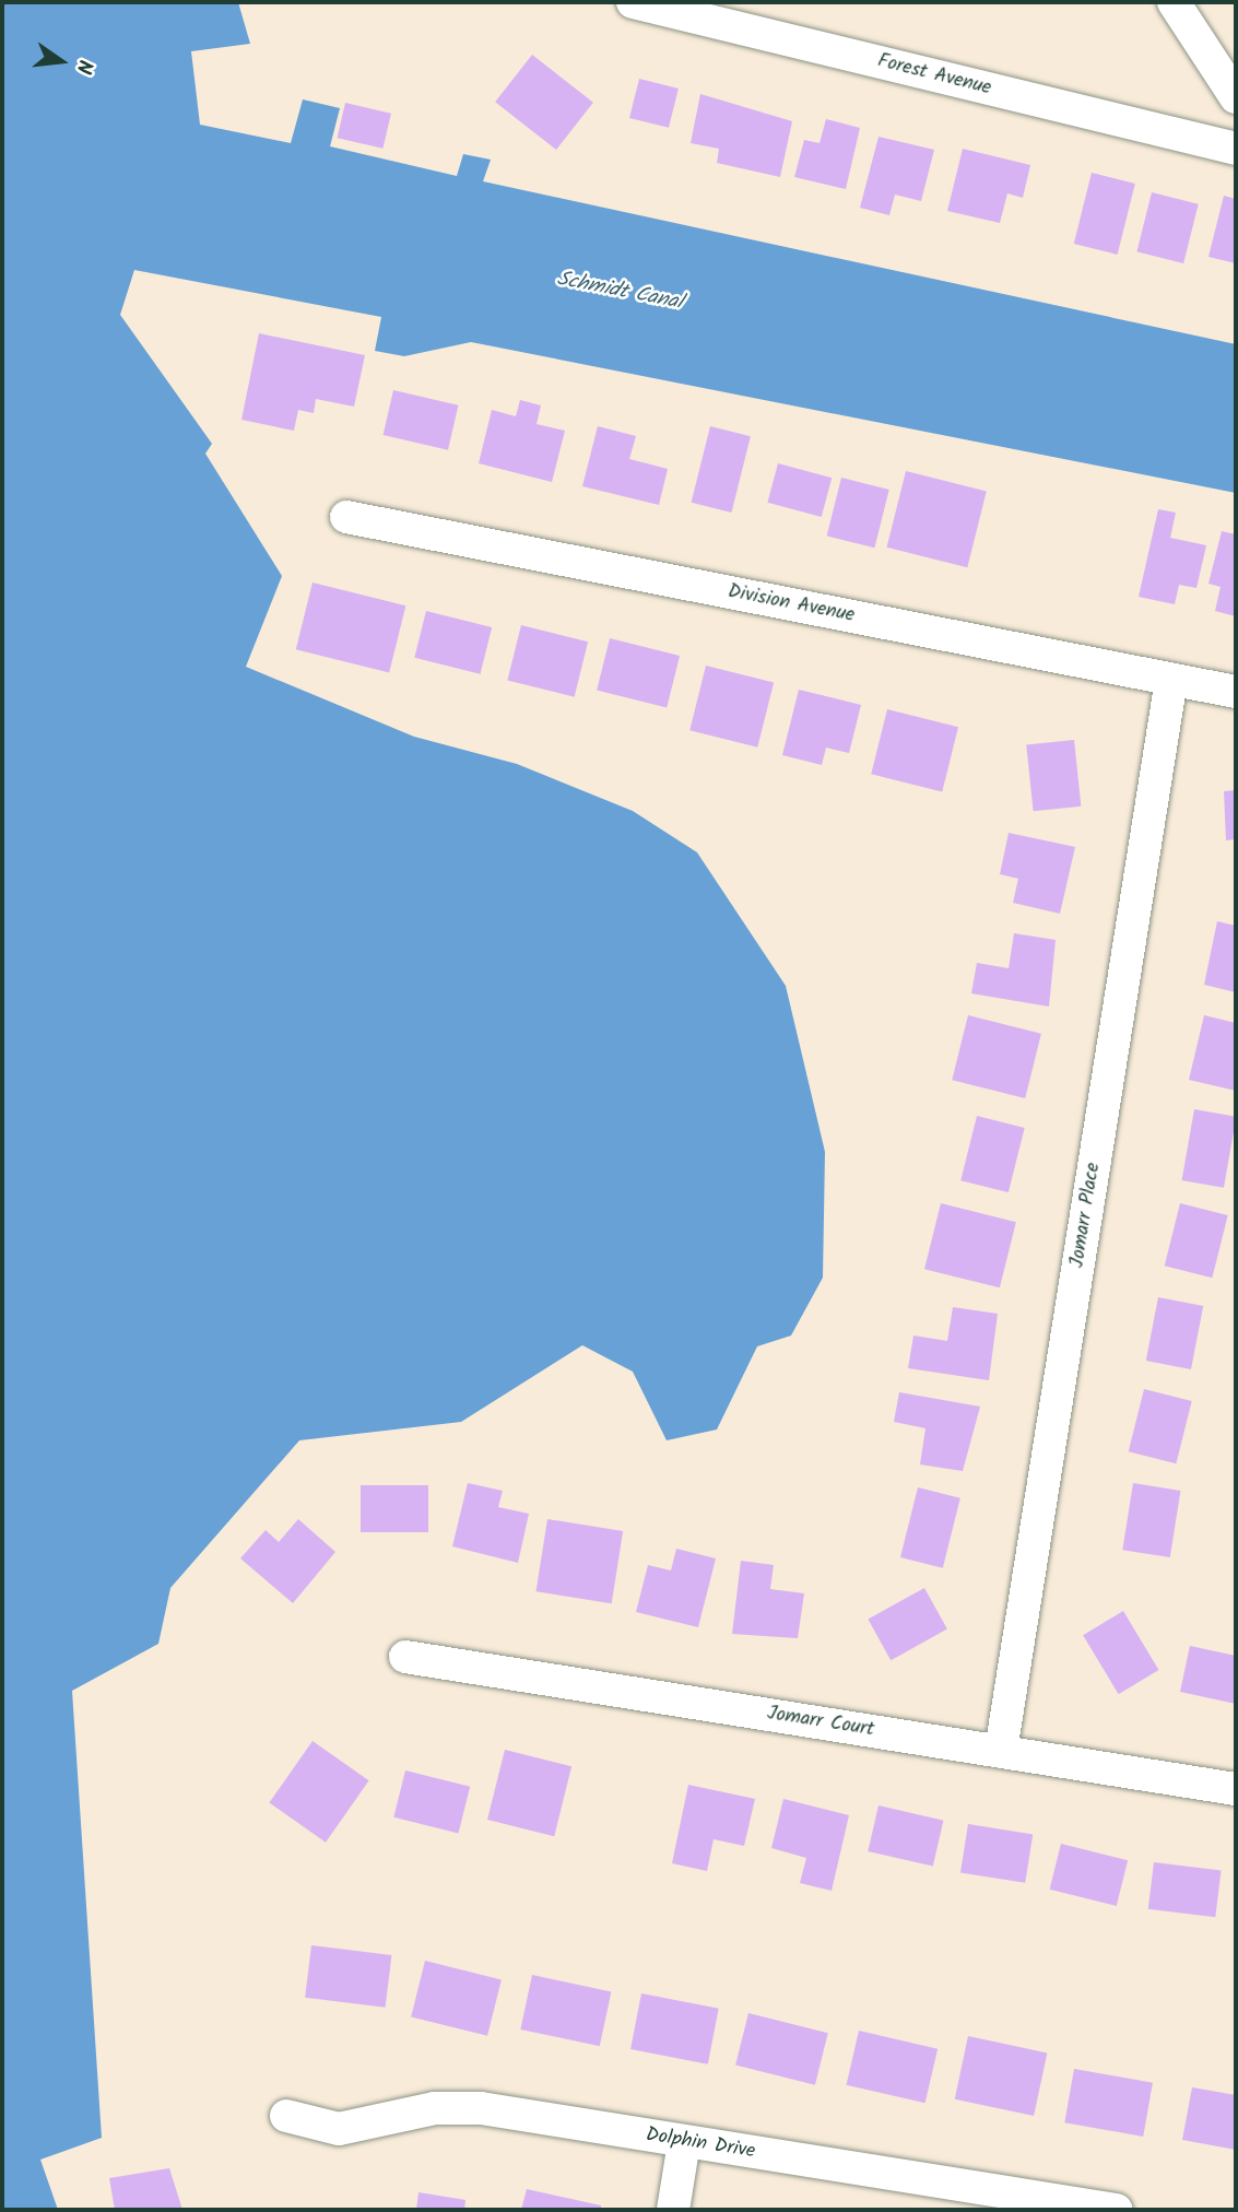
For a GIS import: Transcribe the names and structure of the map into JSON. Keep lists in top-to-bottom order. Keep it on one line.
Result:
{"streets":{"street":["Forest Avenue","Division Avenue","Jomarr Place","Jomarr Court","Dolphin Drive"]},"crossings":[["Division Avenue","Jomarr Place"],["Jomarr Place","Jomarr Court"]],"water":["Schmidt Canal"],"north":"right"}
